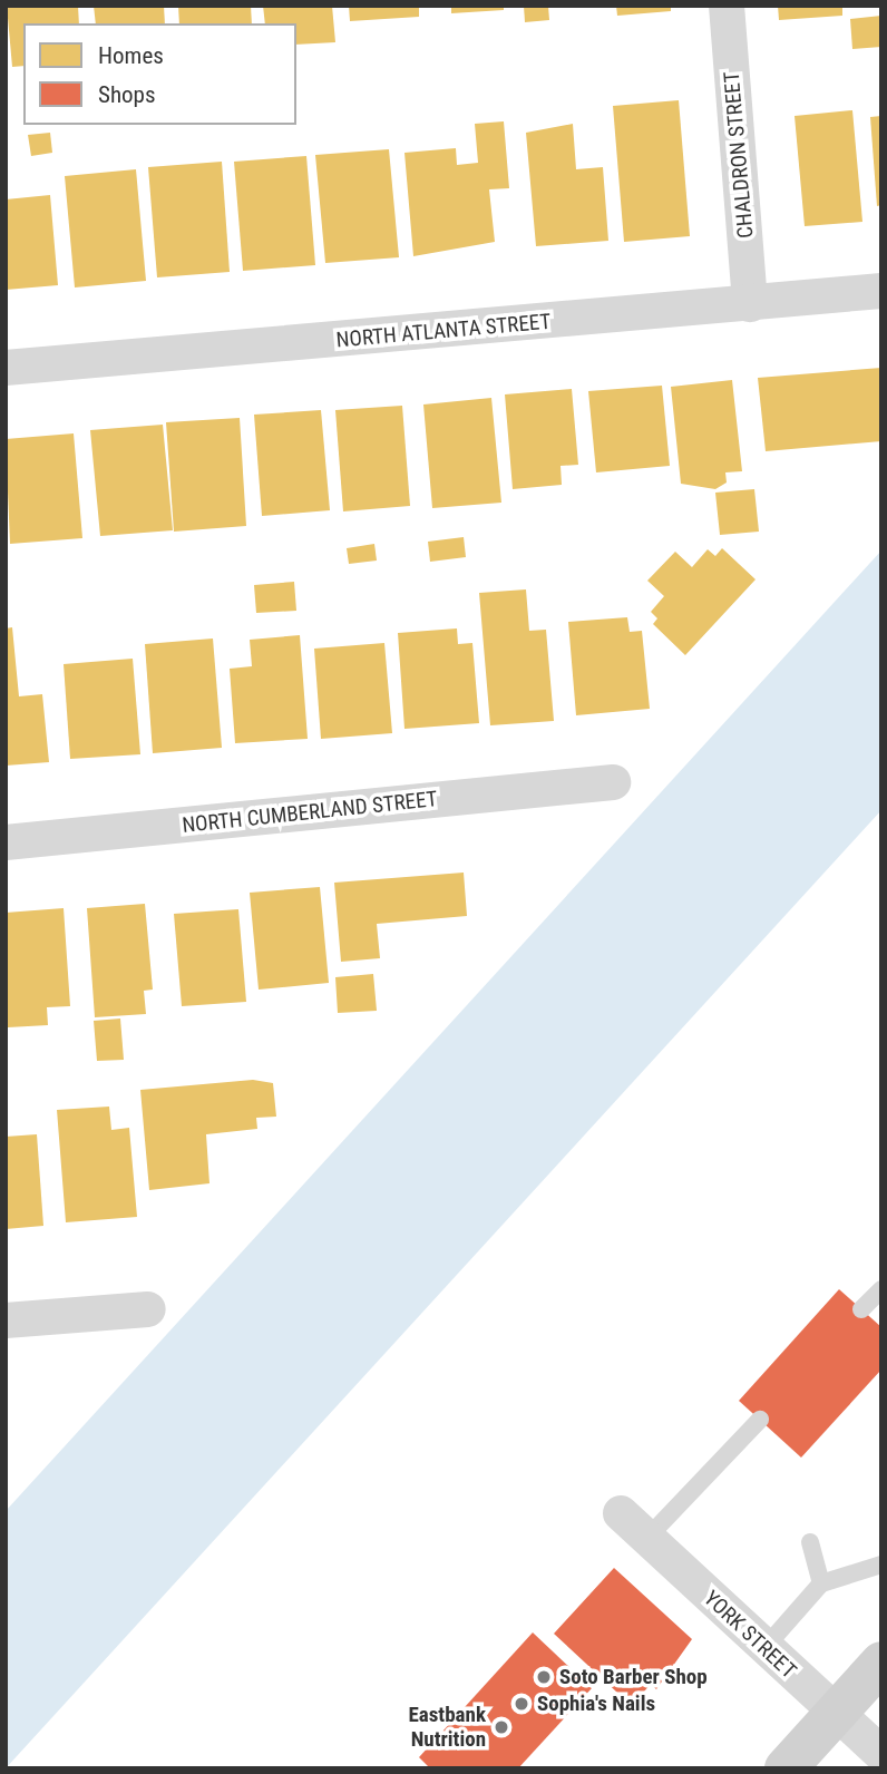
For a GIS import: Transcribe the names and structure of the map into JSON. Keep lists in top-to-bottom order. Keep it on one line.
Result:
{"streets":{"street":["CHALDRON STREET","NORTH ATLANTA STREET","NORTH CUMBERLAND STREET","YORK STREET"]},"crossings":[["CHALDRON STREET","NORTH ATLANTA STREET"]],"places":["Soto Barber Shop","Sophia's Nails","Eastbank Nutrition"],"legend":["Homes","Shops"]}
